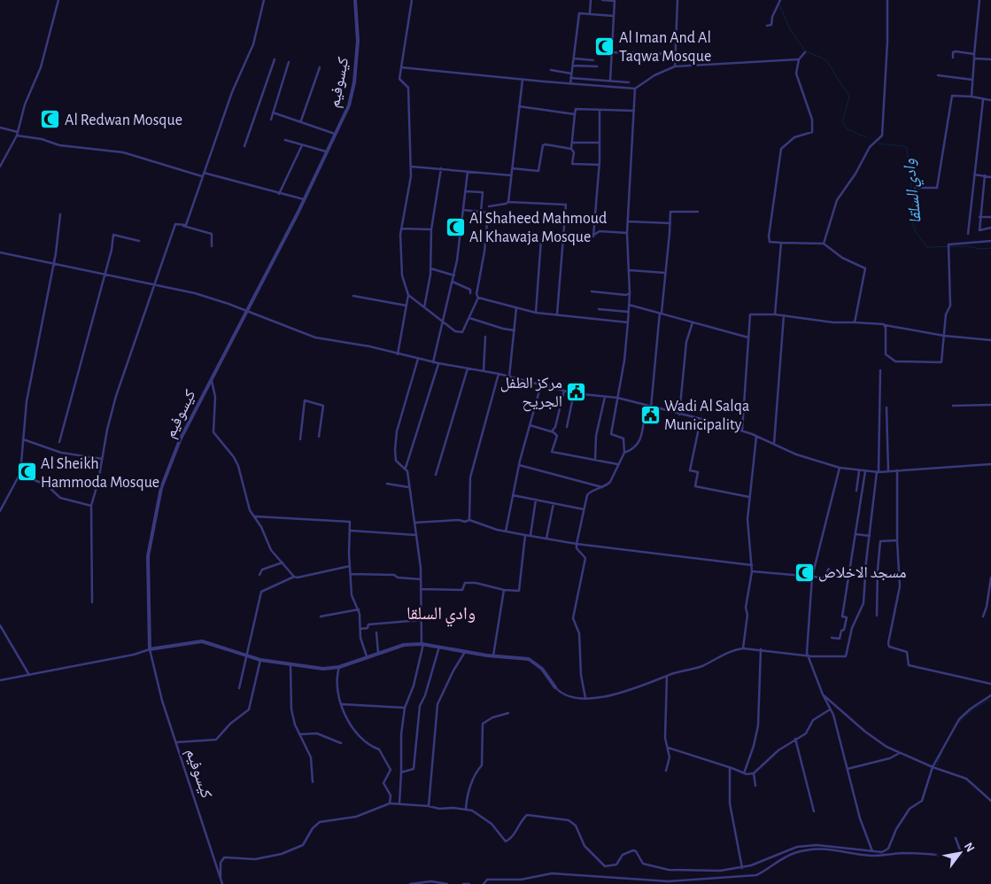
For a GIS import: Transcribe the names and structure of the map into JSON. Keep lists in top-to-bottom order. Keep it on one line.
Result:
{"streets":{"street":["كيسوفيم"]},"districts":["وادي السلقا"],"water":["وادي السلقا"],"places":{"mosque":["Al Iman And Al Taqwa Mosque","Al Redwan Mosque","Al Shaheed Mahmoud Al Khawaja Mosque","Al Sheikh Hammoda Mosque","مسجد الاخلاص"],"public building":["مركز الطفل الجريح","Wadi Al Salqa Municipality"]},"north":"top right"}
